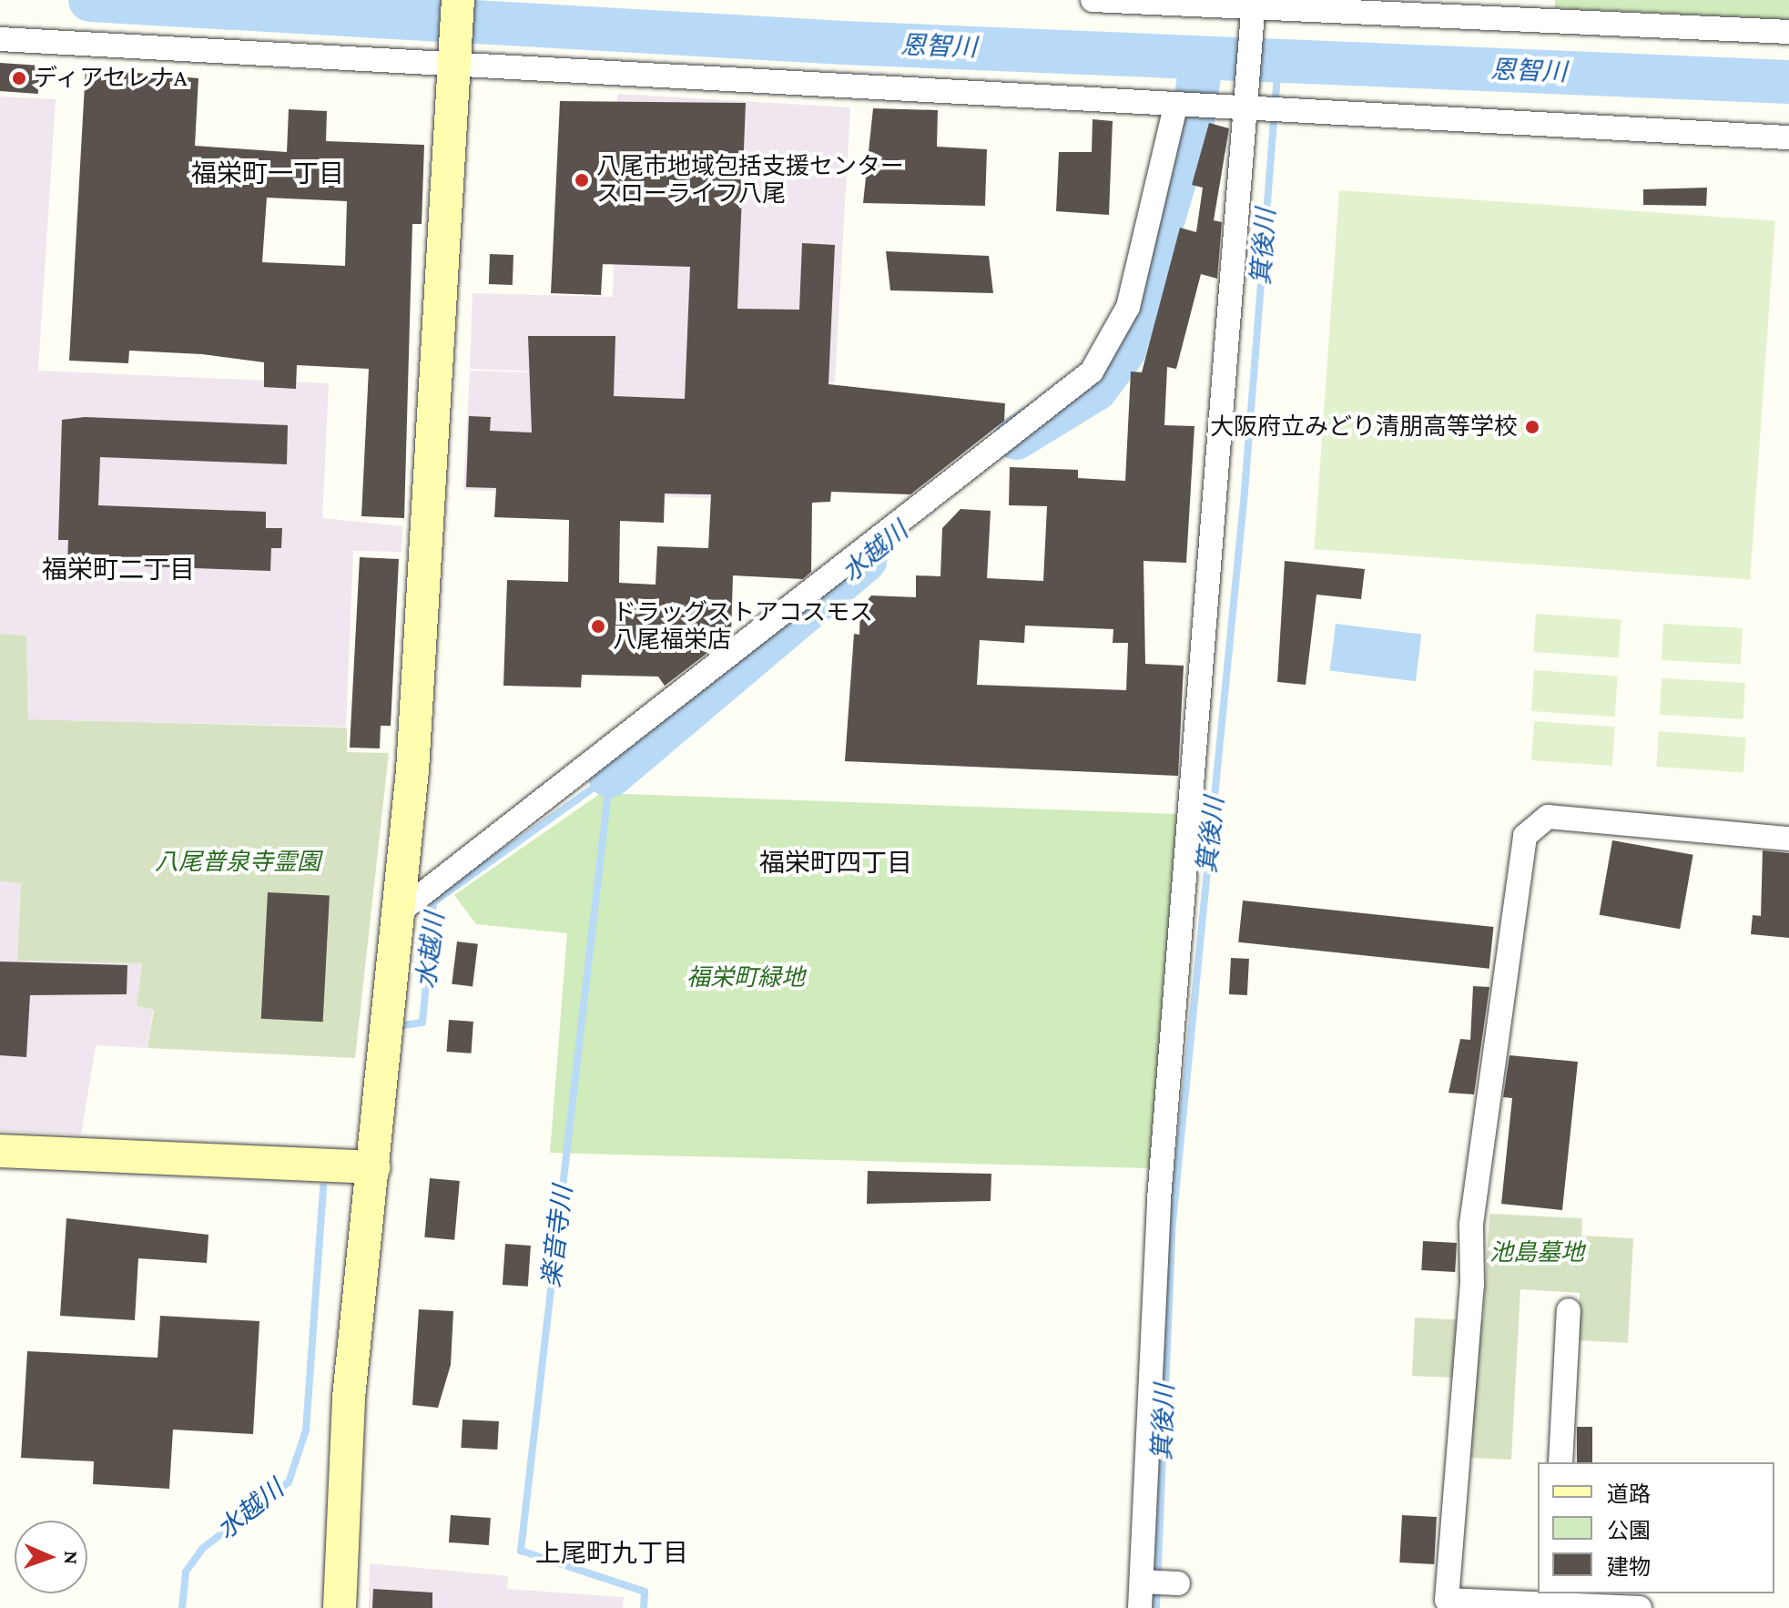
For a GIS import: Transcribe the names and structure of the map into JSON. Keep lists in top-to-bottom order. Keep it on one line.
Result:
{"districts":["福栄町一丁目","福栄町二丁目","福栄町四丁目","上尾町九丁目"],"water":["恩智川","箕後川","水越川","楽音寺川"],"parks":["八尾普泉寺霊園","福栄町緑地","池島墓地"],"places":["ディアセレナA","八尾市地域包括支援センター スローライフ八尾","大阪府立みどり清朋高等学校","ドラッグストアコスモス 八尾福栄店"],"legend":["道路","公園","建物"],"north":"right"}
